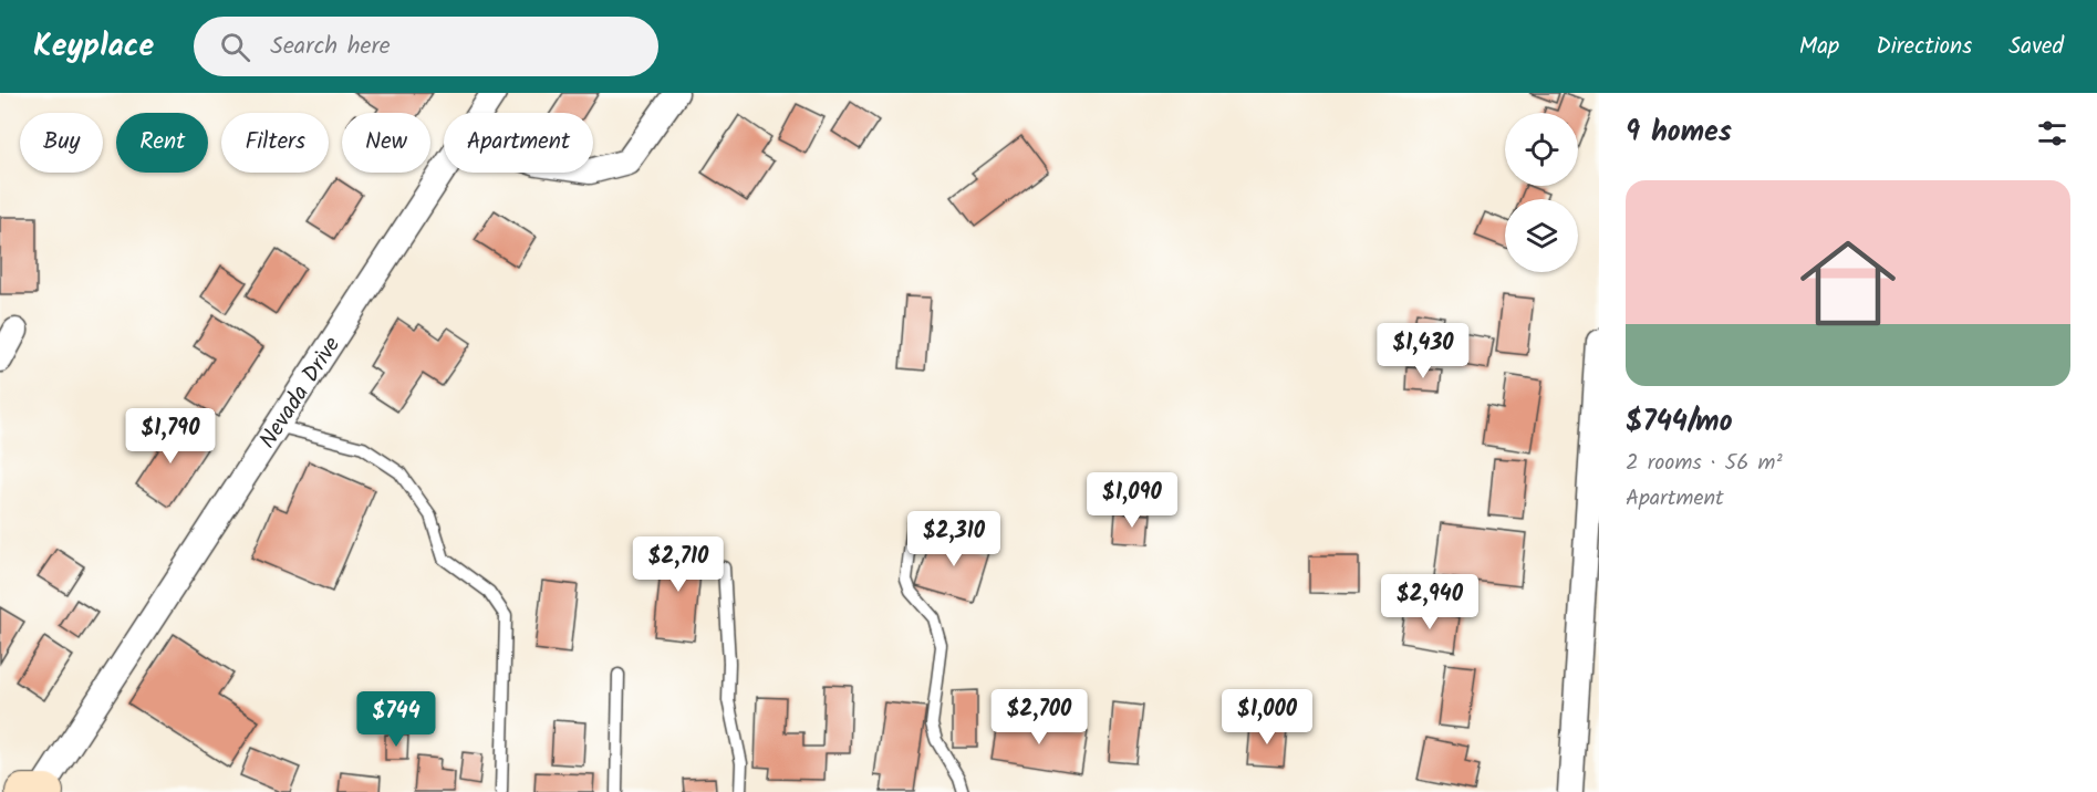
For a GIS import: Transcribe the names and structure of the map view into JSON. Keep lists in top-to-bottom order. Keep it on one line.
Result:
{"streets":{"street":["Nevada Drive"]},"page":{"header":"Keyplace","search":"Search here","nav":["Map","Directions","Saved"],"heading":"9 homes","chip":["Buy","Rent","Filters","New","Apartment"],"list":[{"name":"$744/mo","note":"2 rooms · 56 m² · Apartment"}],"price":["$1,430","$1,790","$1,090","$2,310","$2,710","$2,940","$2,700","$1,000","$744"]}}
